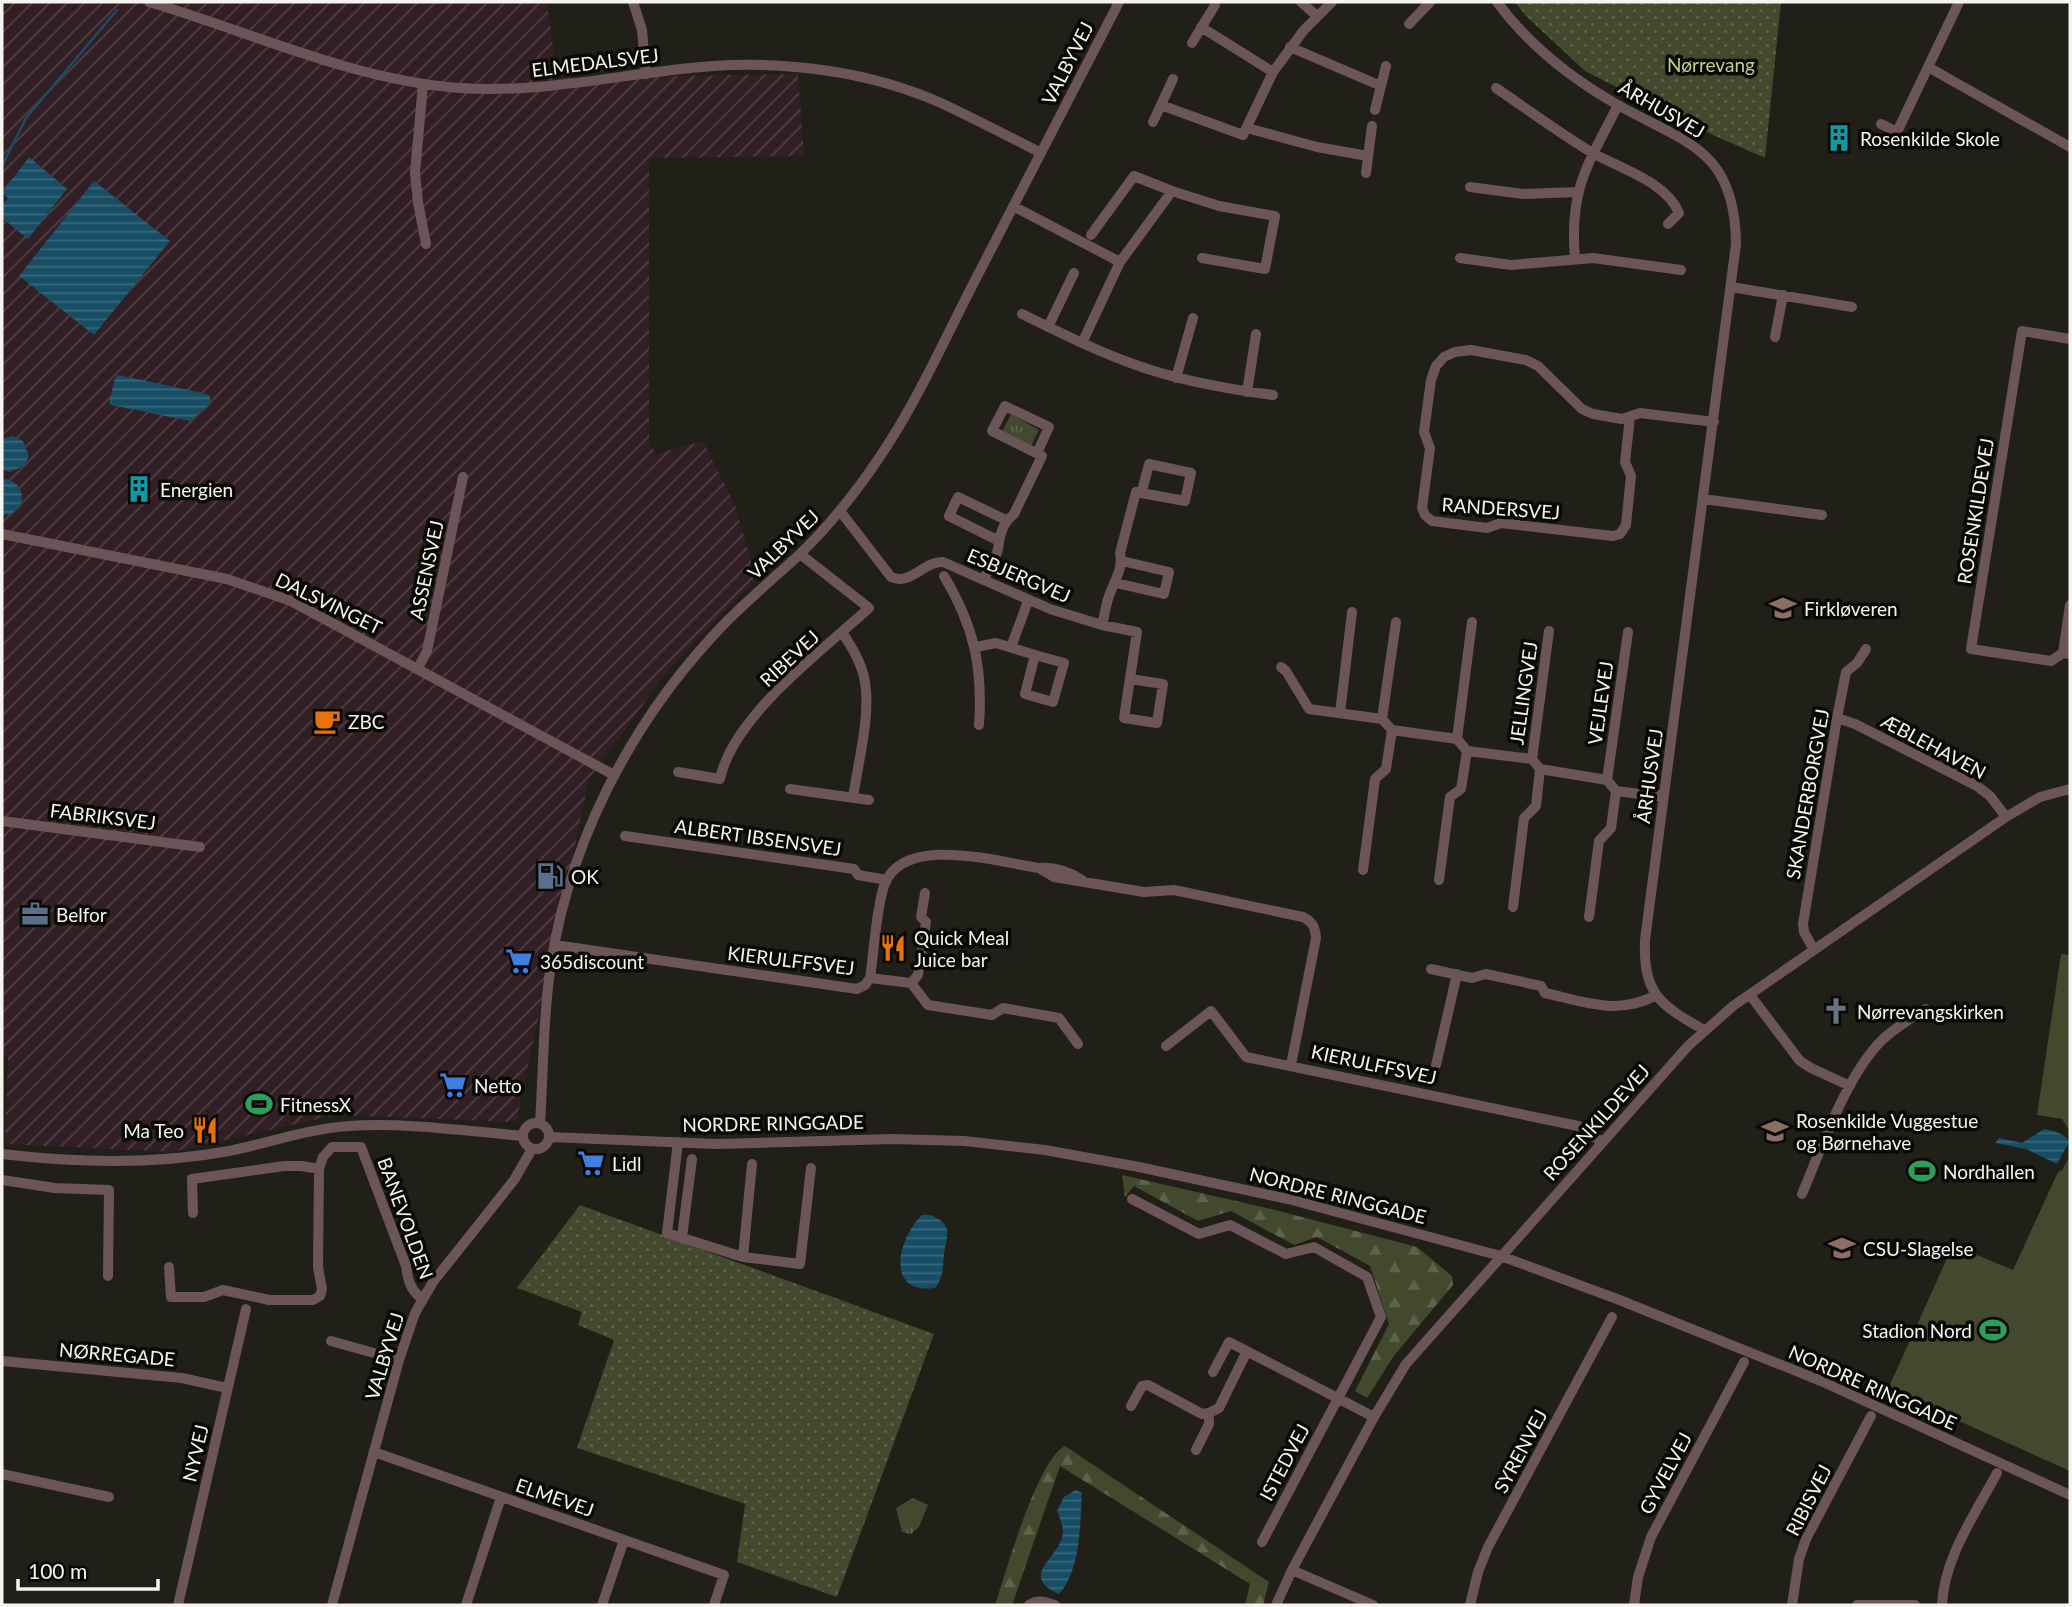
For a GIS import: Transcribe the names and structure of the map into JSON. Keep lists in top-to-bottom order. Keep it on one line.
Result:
{"streets":{"street":["ELMEDALSVEJ","VALBYVEJ","ÅRHUSVEJ","RANDERSVEJ","ROSENKILDEVEJ","ASSENSVEJ","ESBJERGVEJ","DALSVINGET","RIBEVEJ","JELLINGVEJ","VEJLEVEJ","ÆBLEHAVEN","SKANDERBORGVEJ","FABRIKSVEJ","ALBERT IBSENSVEJ","KIERULFFSVEJ","NORDRE RINGGADE","BANEVOLDEN","NØRREGADE","SYRENVEJ","NYVEJ","ISTEDVEJ","GYVELVEJ","ELMEVEJ","RIBISVEJ"]},"crossings":[["ELMEDALSVEJ","VALBYVEJ"],["VALBYVEJ","ESBJERGVEJ"],["VALBYVEJ","DALSVINGET"],["VALBYVEJ","RIBEVEJ"],["VALBYVEJ","KIERULFFSVEJ"],["VALBYVEJ","NORDRE RINGGADE"],["VALBYVEJ","BANEVOLDEN"],["VALBYVEJ","ELMEVEJ"],["ÅRHUSVEJ","RANDERSVEJ"],["ÅRHUSVEJ","ROSENKILDEVEJ"],["ROSENKILDEVEJ","ÆBLEHAVEN"],["ROSENKILDEVEJ","SKANDERBORGVEJ"],["ROSENKILDEVEJ","KIERULFFSVEJ"],["ROSENKILDEVEJ","NORDRE RINGGADE"],["ASSENSVEJ","DALSVINGET"],["ÆBLEHAVEN","SKANDERBORGVEJ"],["NØRREGADE","NYVEJ"]],"parks":["Nørrevang"],"places":{"building":["Rosenkilde Skole","Energien"],"school or university":["Firkløveren","Rosenkilde Vuggestue og Børnehave","CSU-Slagelse"],"cafe":["ZBC"],"fuel station":["OK"],"office":["Belfor"],"restaurant":["Quick Meal Juice bar","Ma Teo"],"supermarket":["365discount","Netto","Lidl"],"church":["Nørrevangskirken"],"sports":["FitnessX","Nordhallen","Stadion Nord"]},"scale_bar":"100 m"}
